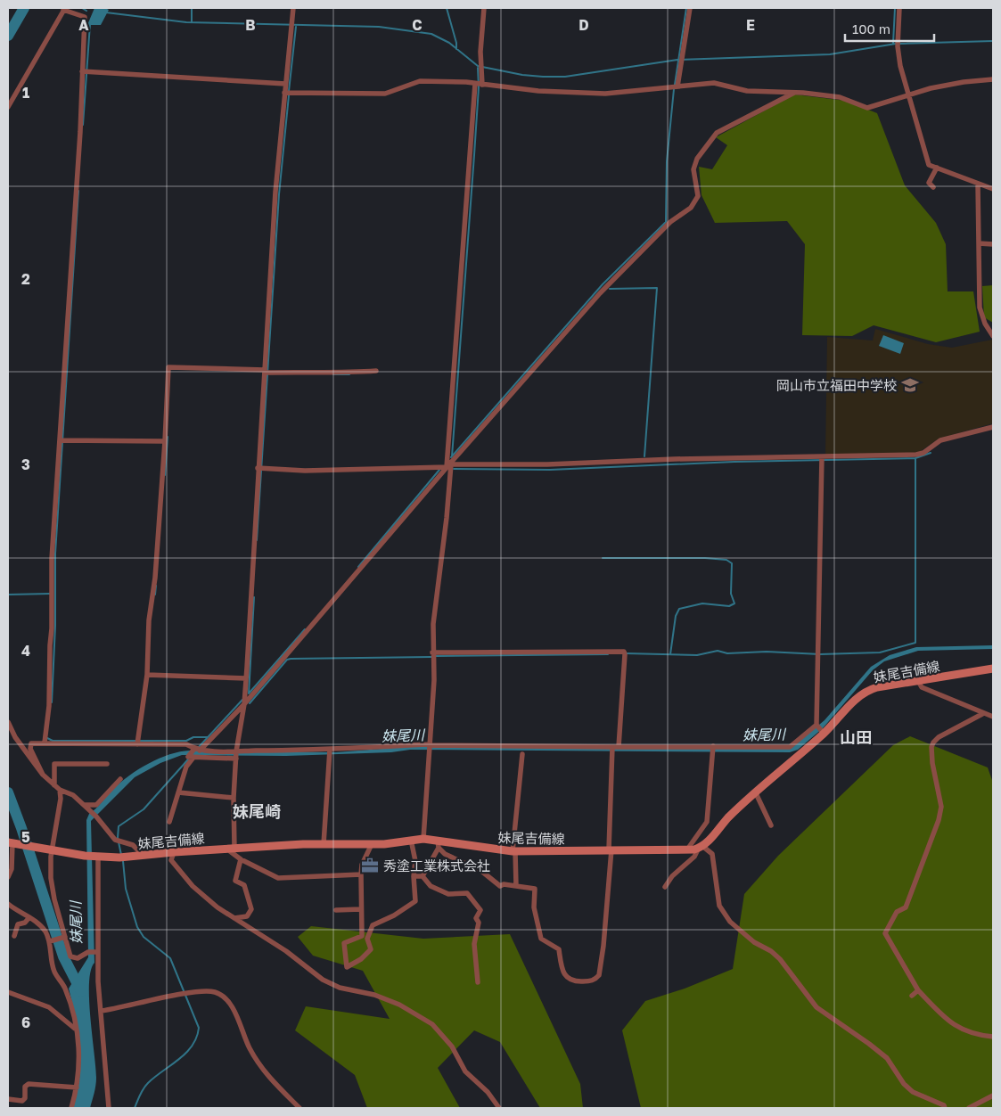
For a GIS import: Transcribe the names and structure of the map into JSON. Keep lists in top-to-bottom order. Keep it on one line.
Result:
{"streets":{"main road":["妹尾吉備線"]},"districts":["山田","妹尾崎"],"water":["妹尾川"],"places":{"school or university":["岡山市立福田中学校"],"office":["秀塗工業株式会社"]},"scale_bar":"100 m","grid":{"columns":["A","B","C","D","E"],"rows":["1","2","3","4","5","6"]}}
